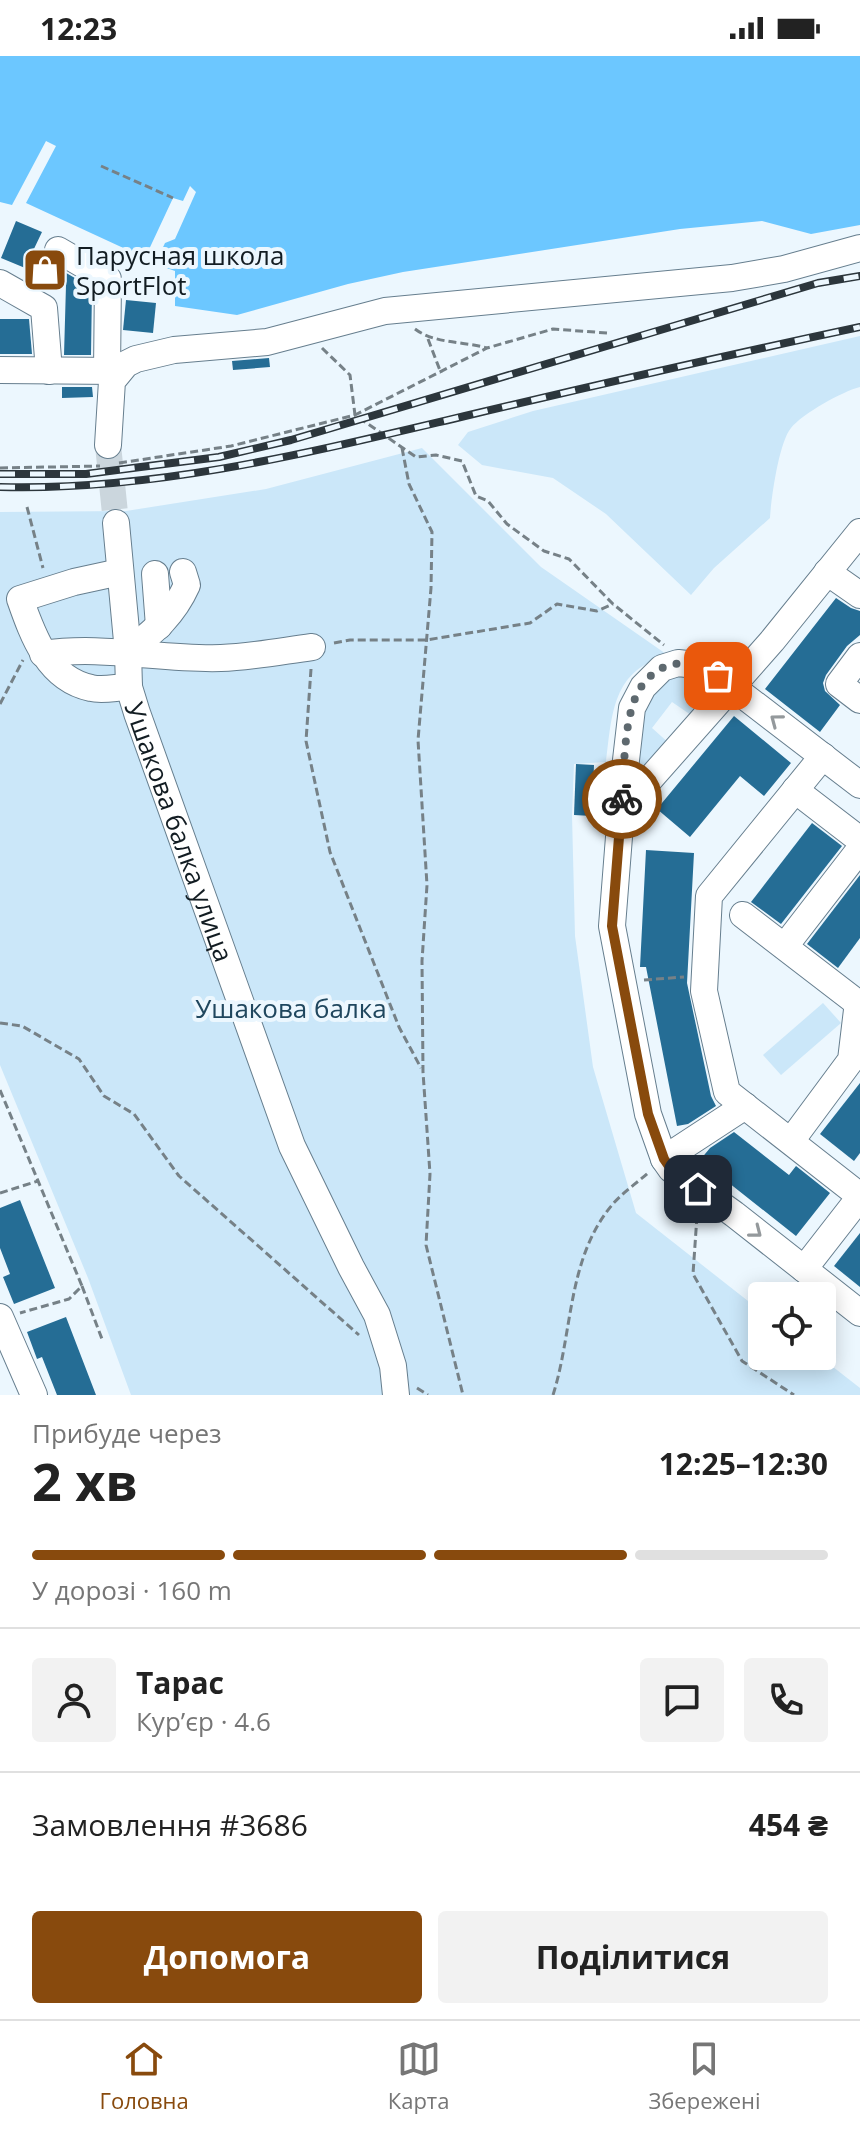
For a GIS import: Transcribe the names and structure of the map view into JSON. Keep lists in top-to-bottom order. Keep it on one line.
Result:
{"streets":{"street":["Ушакова балка улица"]},"parks":["Ушакова балка"],"places":{"shop":["Парусная школа SportFlot"]},"page":{"status":"12:23","heading":["2 хв","Прибуде через","12:25–12:30"],"panel":["Тарас","Кур’єр · 4.6","Замовлення #3686","454 ₴"],"bar":"У дорозі · 160 m","buttons":["Допомога","Поділитися"],"tabs":["Головна","Карта","Збережені"]}}
